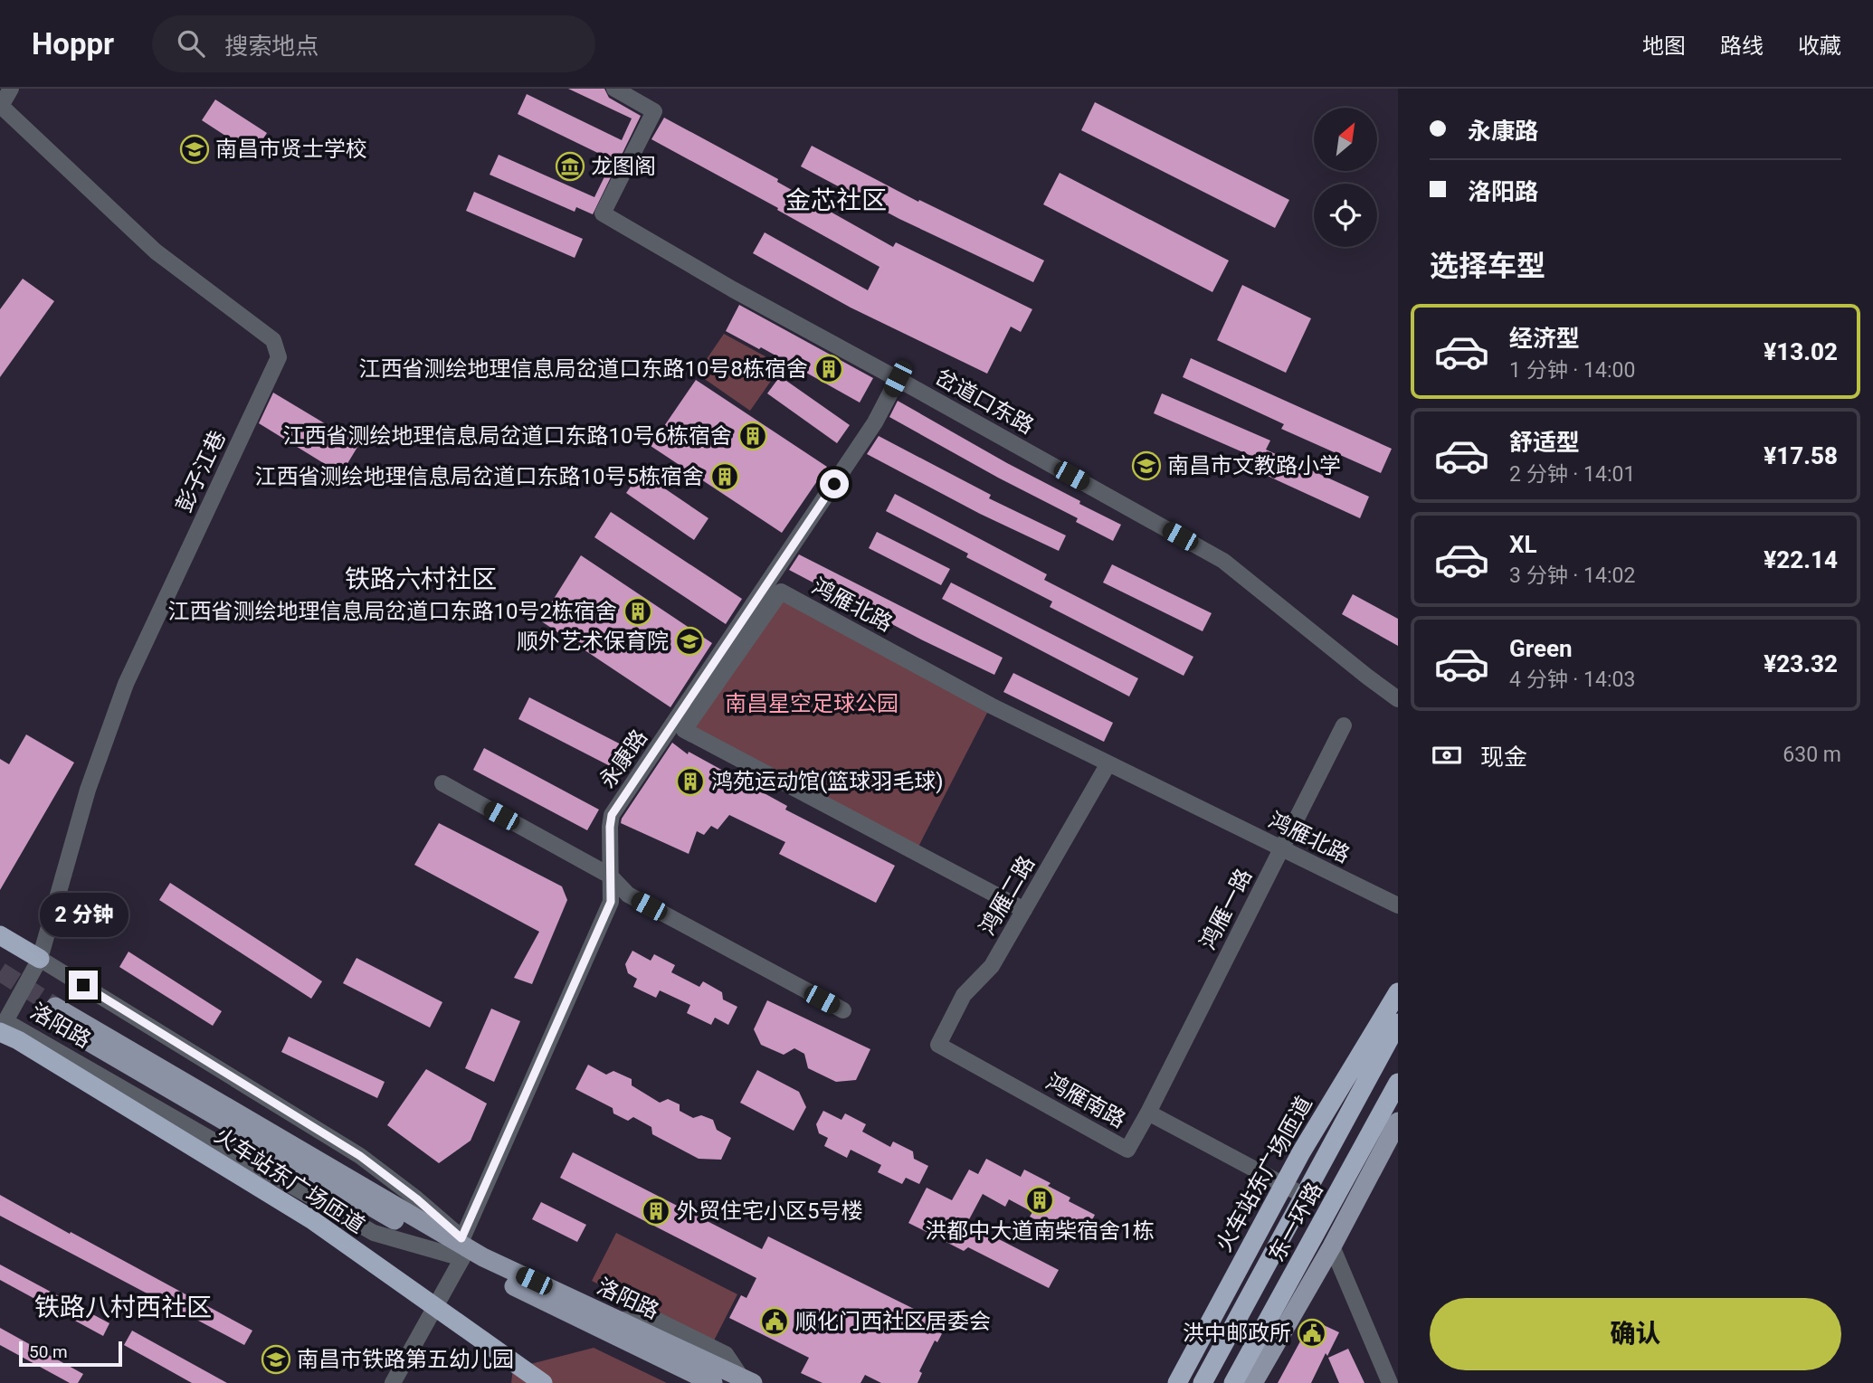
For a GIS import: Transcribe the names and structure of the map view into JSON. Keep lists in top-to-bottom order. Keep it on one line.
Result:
{"streets":{"highway":["火车站东广场匝道","东一环路"],"main road":["洛阳路"],"street":["岔道口东路","彭子江巷","鸿雁北路","永康路","鸿雁二路","鸿雁一路","鸿雁南路"]},"crossings":[["岔道口东路","永康路"],["彭子江巷","洛阳路"],["鸿雁北路","鸿雁二路"],["鸿雁北路","鸿雁一路"],["永康路","洛阳路"],["鸿雁二路","鸿雁南路"],["鸿雁一路","鸿雁南路"],["洛阳路","火车站东广场匝道"]],"districts":["金芯社区","铁路六村社区","铁路八村西社区"],"parks":["南昌星空足球公园"],"places":{"school or university":["南昌市贤士学校","南昌市文教路小学","顺外艺术保育院","南昌市铁路第五幼儿园"],"museum":["龙图阁"],"building":["江西省测绘地理信息局岔道口东路10号8栋宿舍","江西省测绘地理信息局岔道口东路10号6栋宿舍","江西省测绘地理信息局岔道口东路10号5栋宿舍","江西省测绘地理信息局岔道口东路10号2栋宿舍","鸿苑运动馆(篮球羽毛球)","洪都中大道南柴宿舍1栋","外贸住宅小区5号楼"],"public building":["顺化门西社区居委会","洪中邮政所"]},"scale_bar":"50 m","north":"top right","page":{"header":"Hoppr","search":"搜索地点","nav":["地图","路线","收藏"],"banner":["永康路","洛阳路"],"heading":"选择车型","list":[{"name":"经济型","note":"1 分钟 · 14:00","value":"¥13.02"},{"name":"舒适型","note":"2 分钟 · 14:01","value":"¥17.58"},{"name":"XL","note":"3 分钟 · 14:02","value":"¥22.14"},{"name":"Green","note":"4 分钟 · 14:03","value":"¥23.32"}],"pay":["现金","630 m"],"bubble":"2 分钟","buttons":"确认","scale":"50 m"}}
